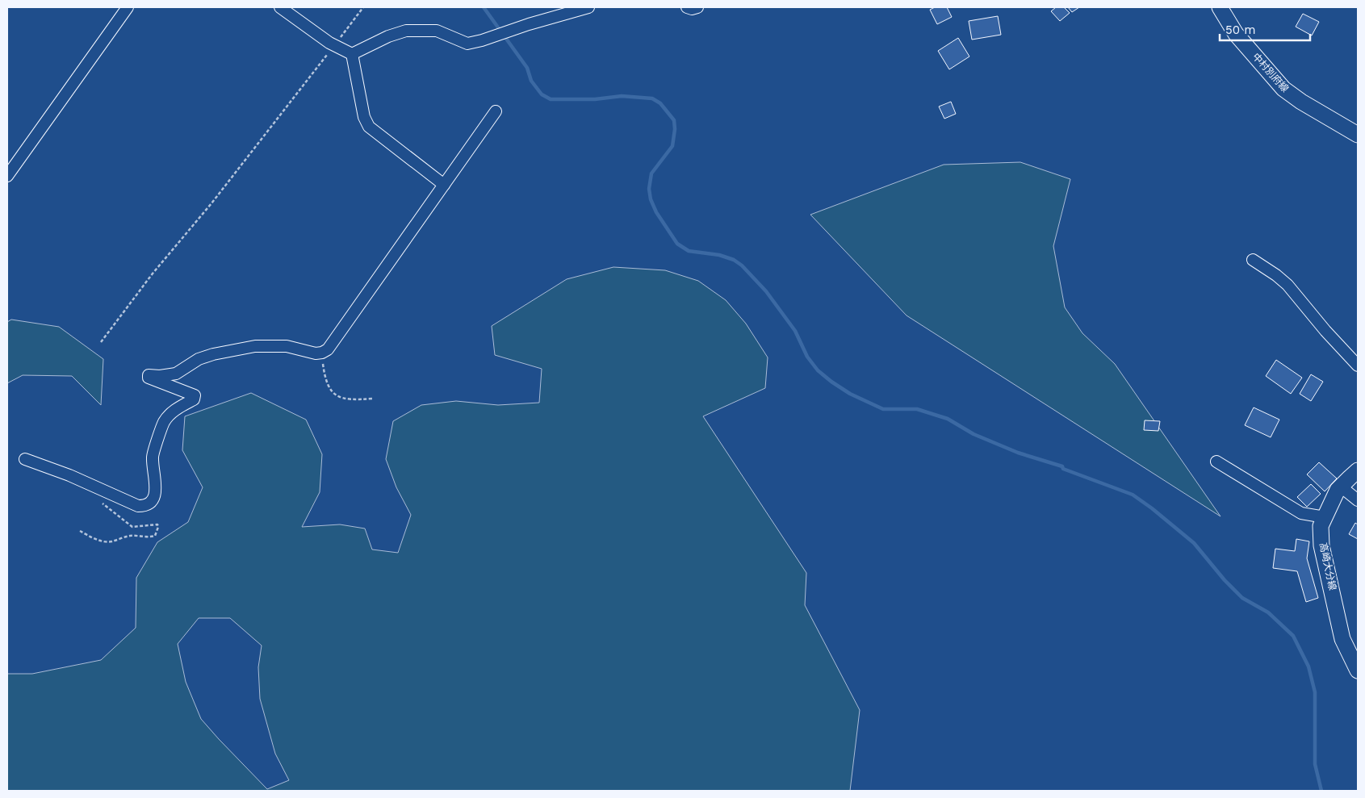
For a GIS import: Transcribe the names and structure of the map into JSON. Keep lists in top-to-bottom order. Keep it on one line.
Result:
{"streets":{"main road":["中村別府線","高崎大分線"]},"scale_bar":"50 m"}
